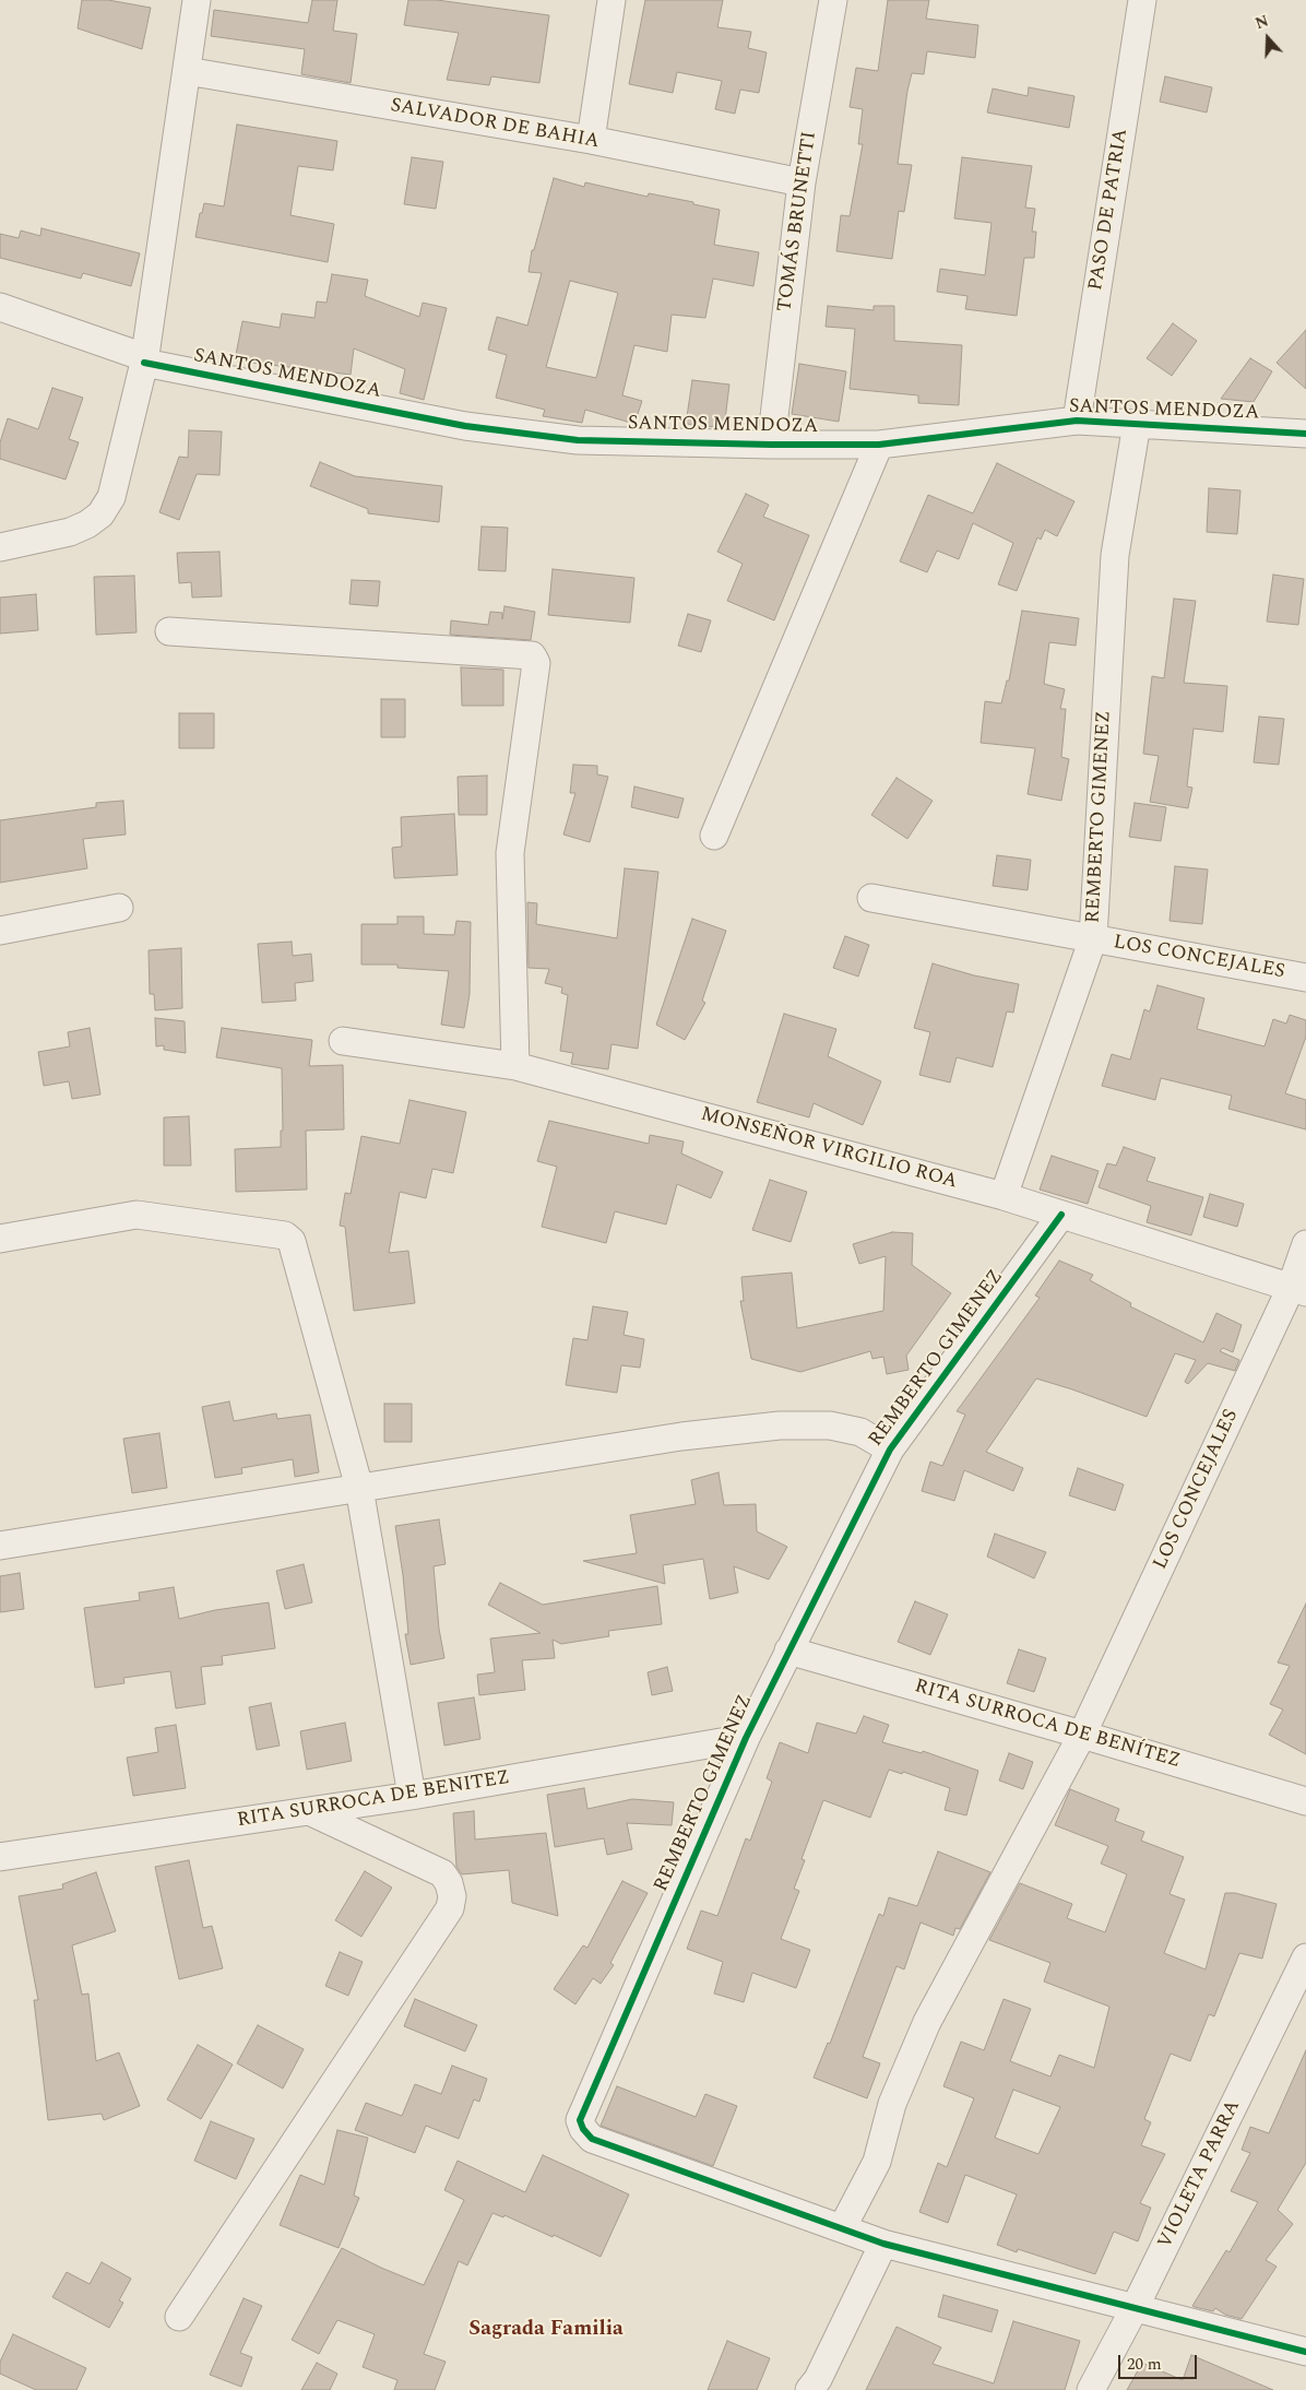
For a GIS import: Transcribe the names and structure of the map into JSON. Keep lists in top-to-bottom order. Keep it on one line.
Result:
{"streets":{"street":["SALVADOR DE BAHIA","PASO DE PATRIA","TOMÁS BRUNETTI","SANTOS MENDOZA","REMBERTO GIMENEZ","LOS CONCEJALES","MONSEÑOR VIRGILIO ROA","RITA SURROCA DE BENÍTEZ","RITA SURROCA DE BENITEZ","VIOLETA PARRA"]},"crossings":[["SALVADOR DE BAHIA","TOMÁS BRUNETTI"],["PASO DE PATRIA","SANTOS MENDOZA"],["TOMÁS BRUNETTI","SANTOS MENDOZA"],["SANTOS MENDOZA","REMBERTO GIMENEZ"],["REMBERTO GIMENEZ","LOS CONCEJALES"],["REMBERTO GIMENEZ","MONSEÑOR VIRGILIO ROA"],["REMBERTO GIMENEZ","RITA SURROCA DE BENÍTEZ"],["REMBERTO GIMENEZ","RITA SURROCA DE BENITEZ"],["REMBERTO GIMENEZ","VIOLETA PARRA"],["LOS CONCEJALES","MONSEÑOR VIRGILIO ROA"],["LOS CONCEJALES","RITA SURROCA DE BENÍTEZ"]],"districts":["Sagrada Familia"],"scale_bar":"20 m","north":"top"}
